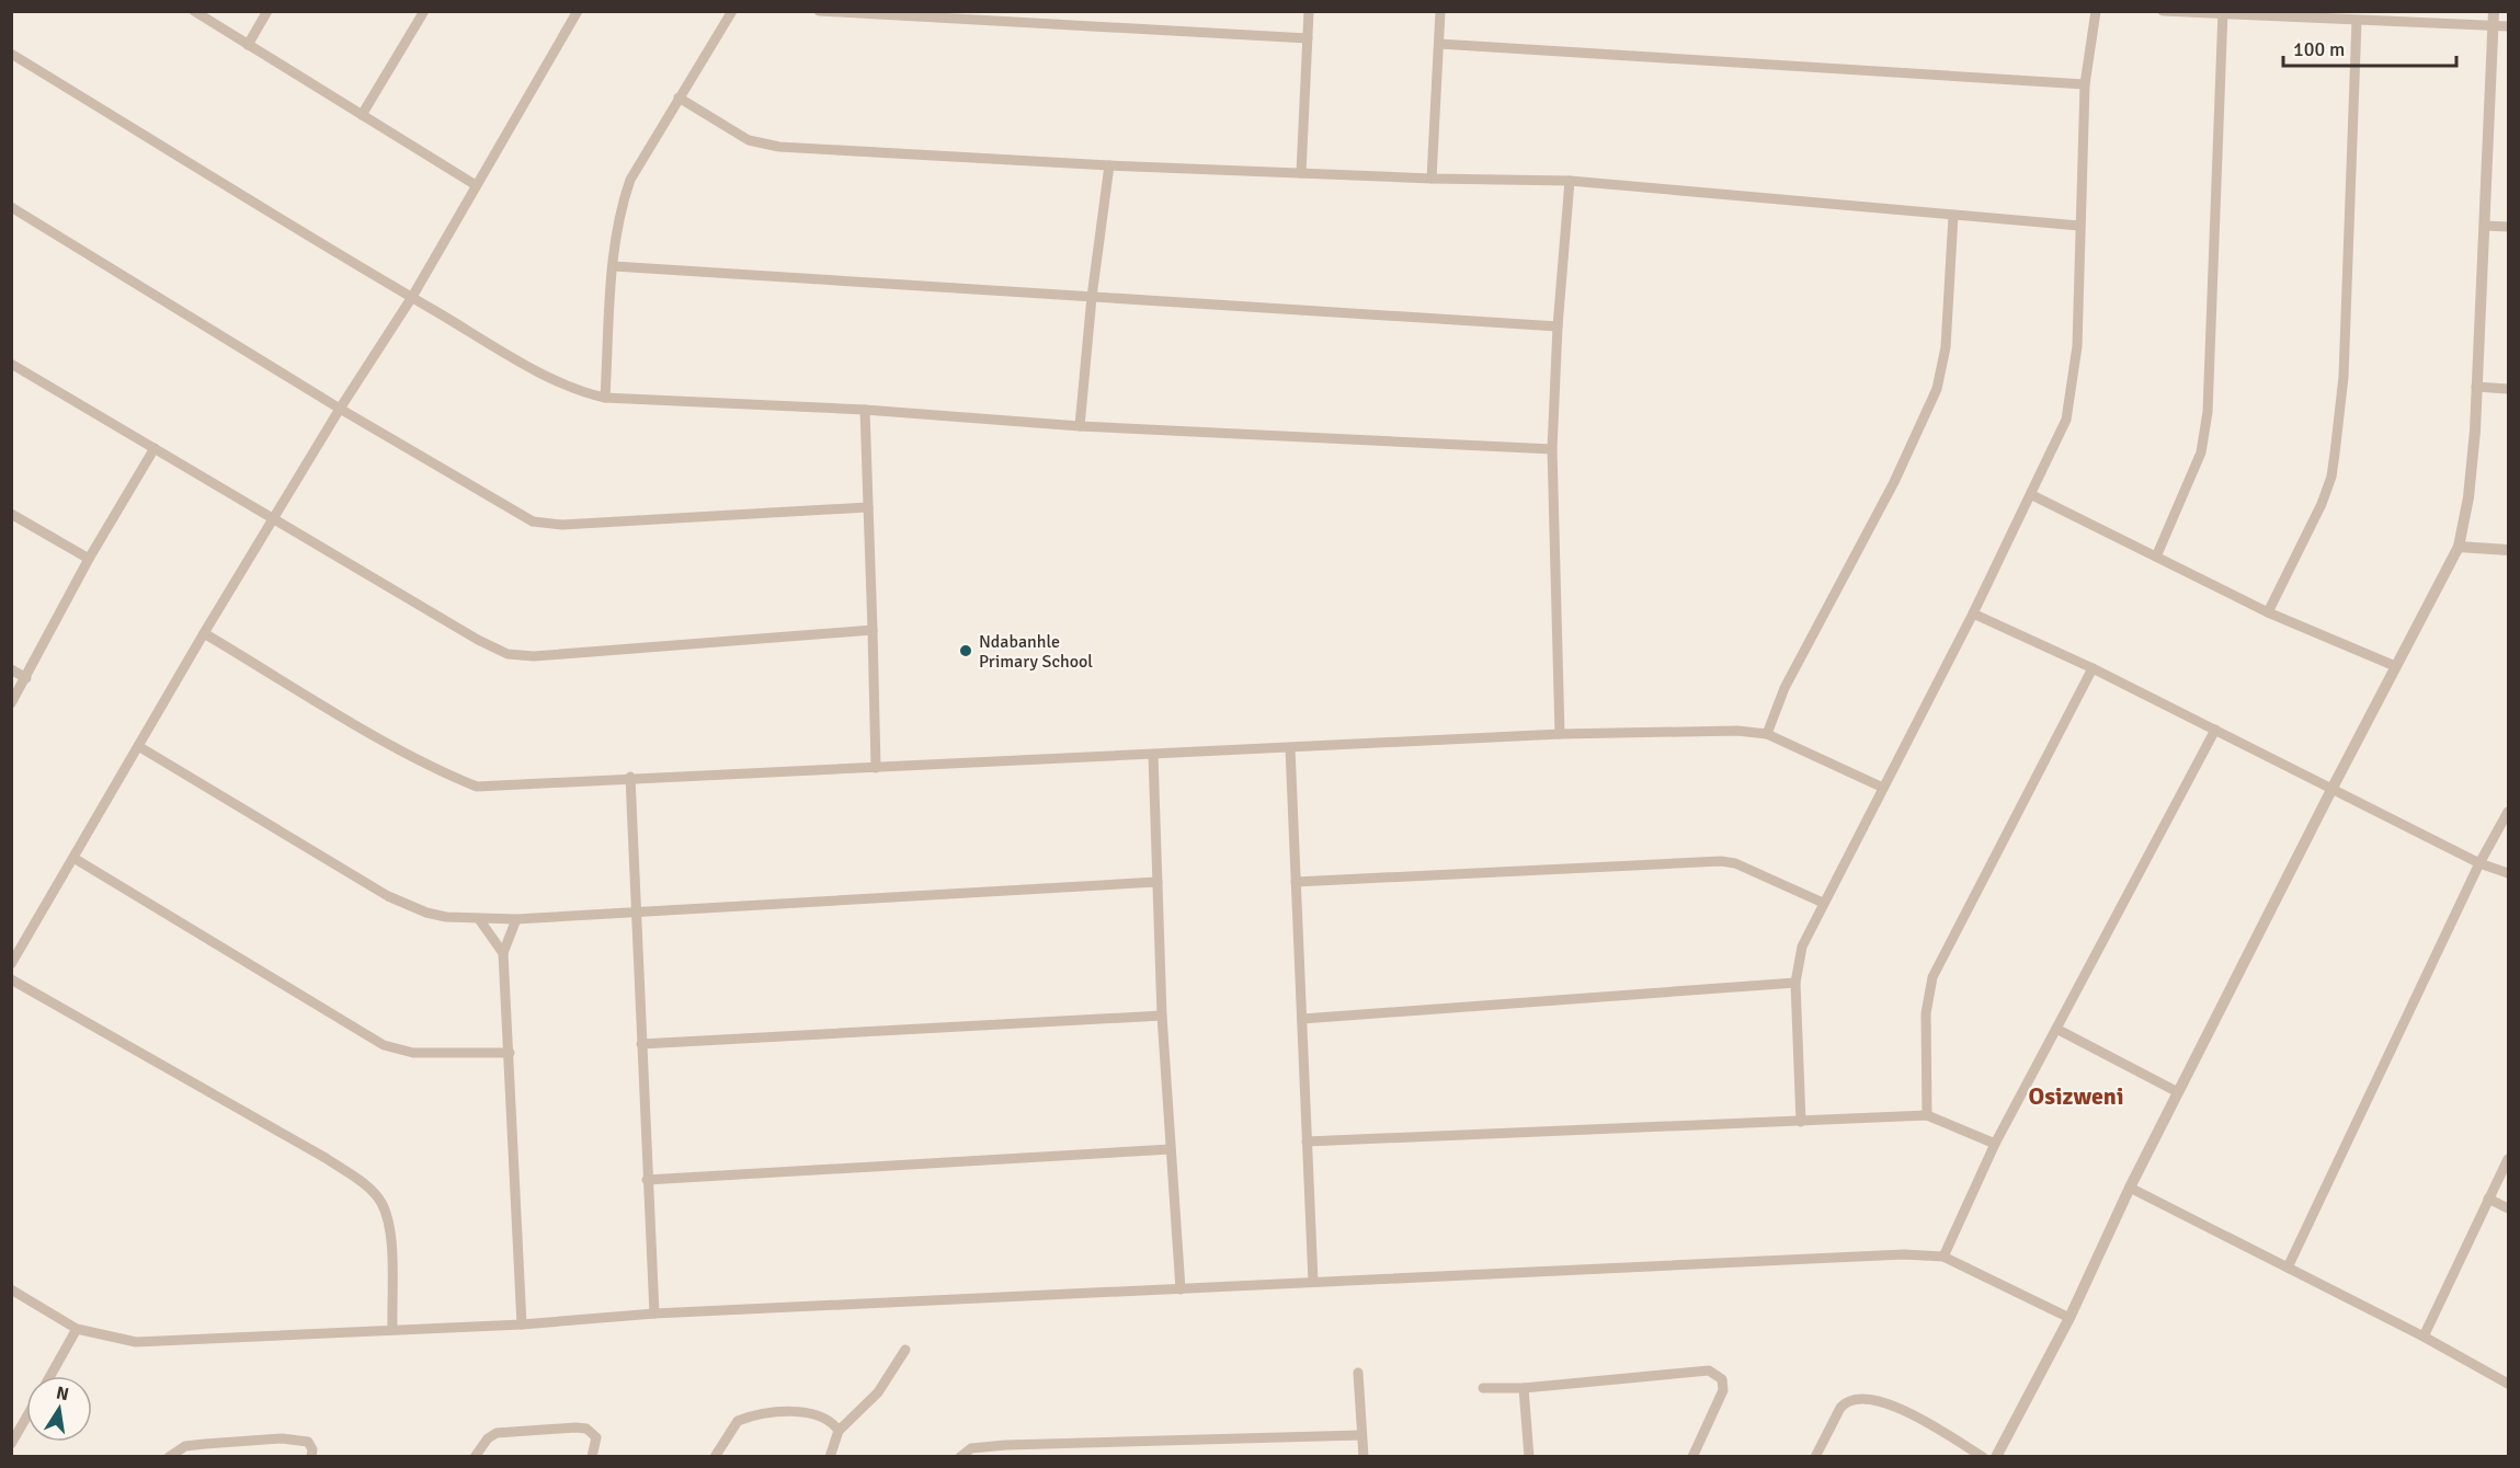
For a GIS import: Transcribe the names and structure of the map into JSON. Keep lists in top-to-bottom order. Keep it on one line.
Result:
{"districts":["Osizweni"],"places":["Ndabanhle Primary School"],"scale_bar":"100 m","north":"top"}
